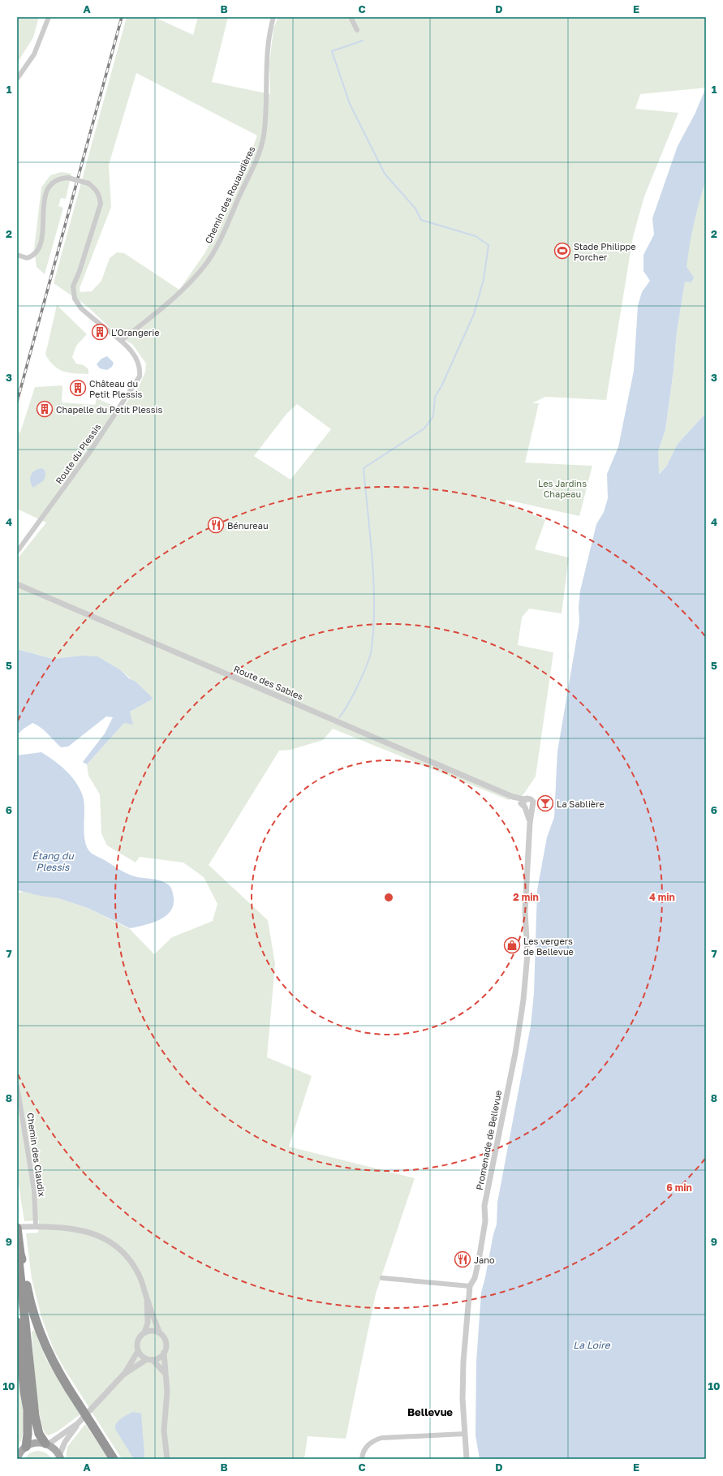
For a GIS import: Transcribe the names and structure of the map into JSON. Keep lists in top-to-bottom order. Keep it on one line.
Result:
{"streets":{"street":["Chemin des Rouaudières","Route du Plessis","Route des Sables","Promenade de Bellevue","Chemin des Claudix"]},"crossings":[["Chemin des Rouaudières","Route du Plessis"],["Route des Sables","Promenade de Bellevue"]],"districts":["Bellevue"],"water":["Étang du Plessis","La Loire"],"parks":["Les Jardins Chapeau"],"places":{"sports":["Stade Philippe Porcher"],"building":["L'Orangerie","Château du Petit Plessis","Chapelle du Petit Plessis"],"restaurant":["Bénureau","Jano"],"bar":["La Sablière"],"shop":["Les vergers de Bellevue"]},"grid":{"columns":["A","B","C","D","E"],"rows":["1","2","3","4","5","6","7","8","9","10"]},"rings":["2 min","4 min","6 min"]}
